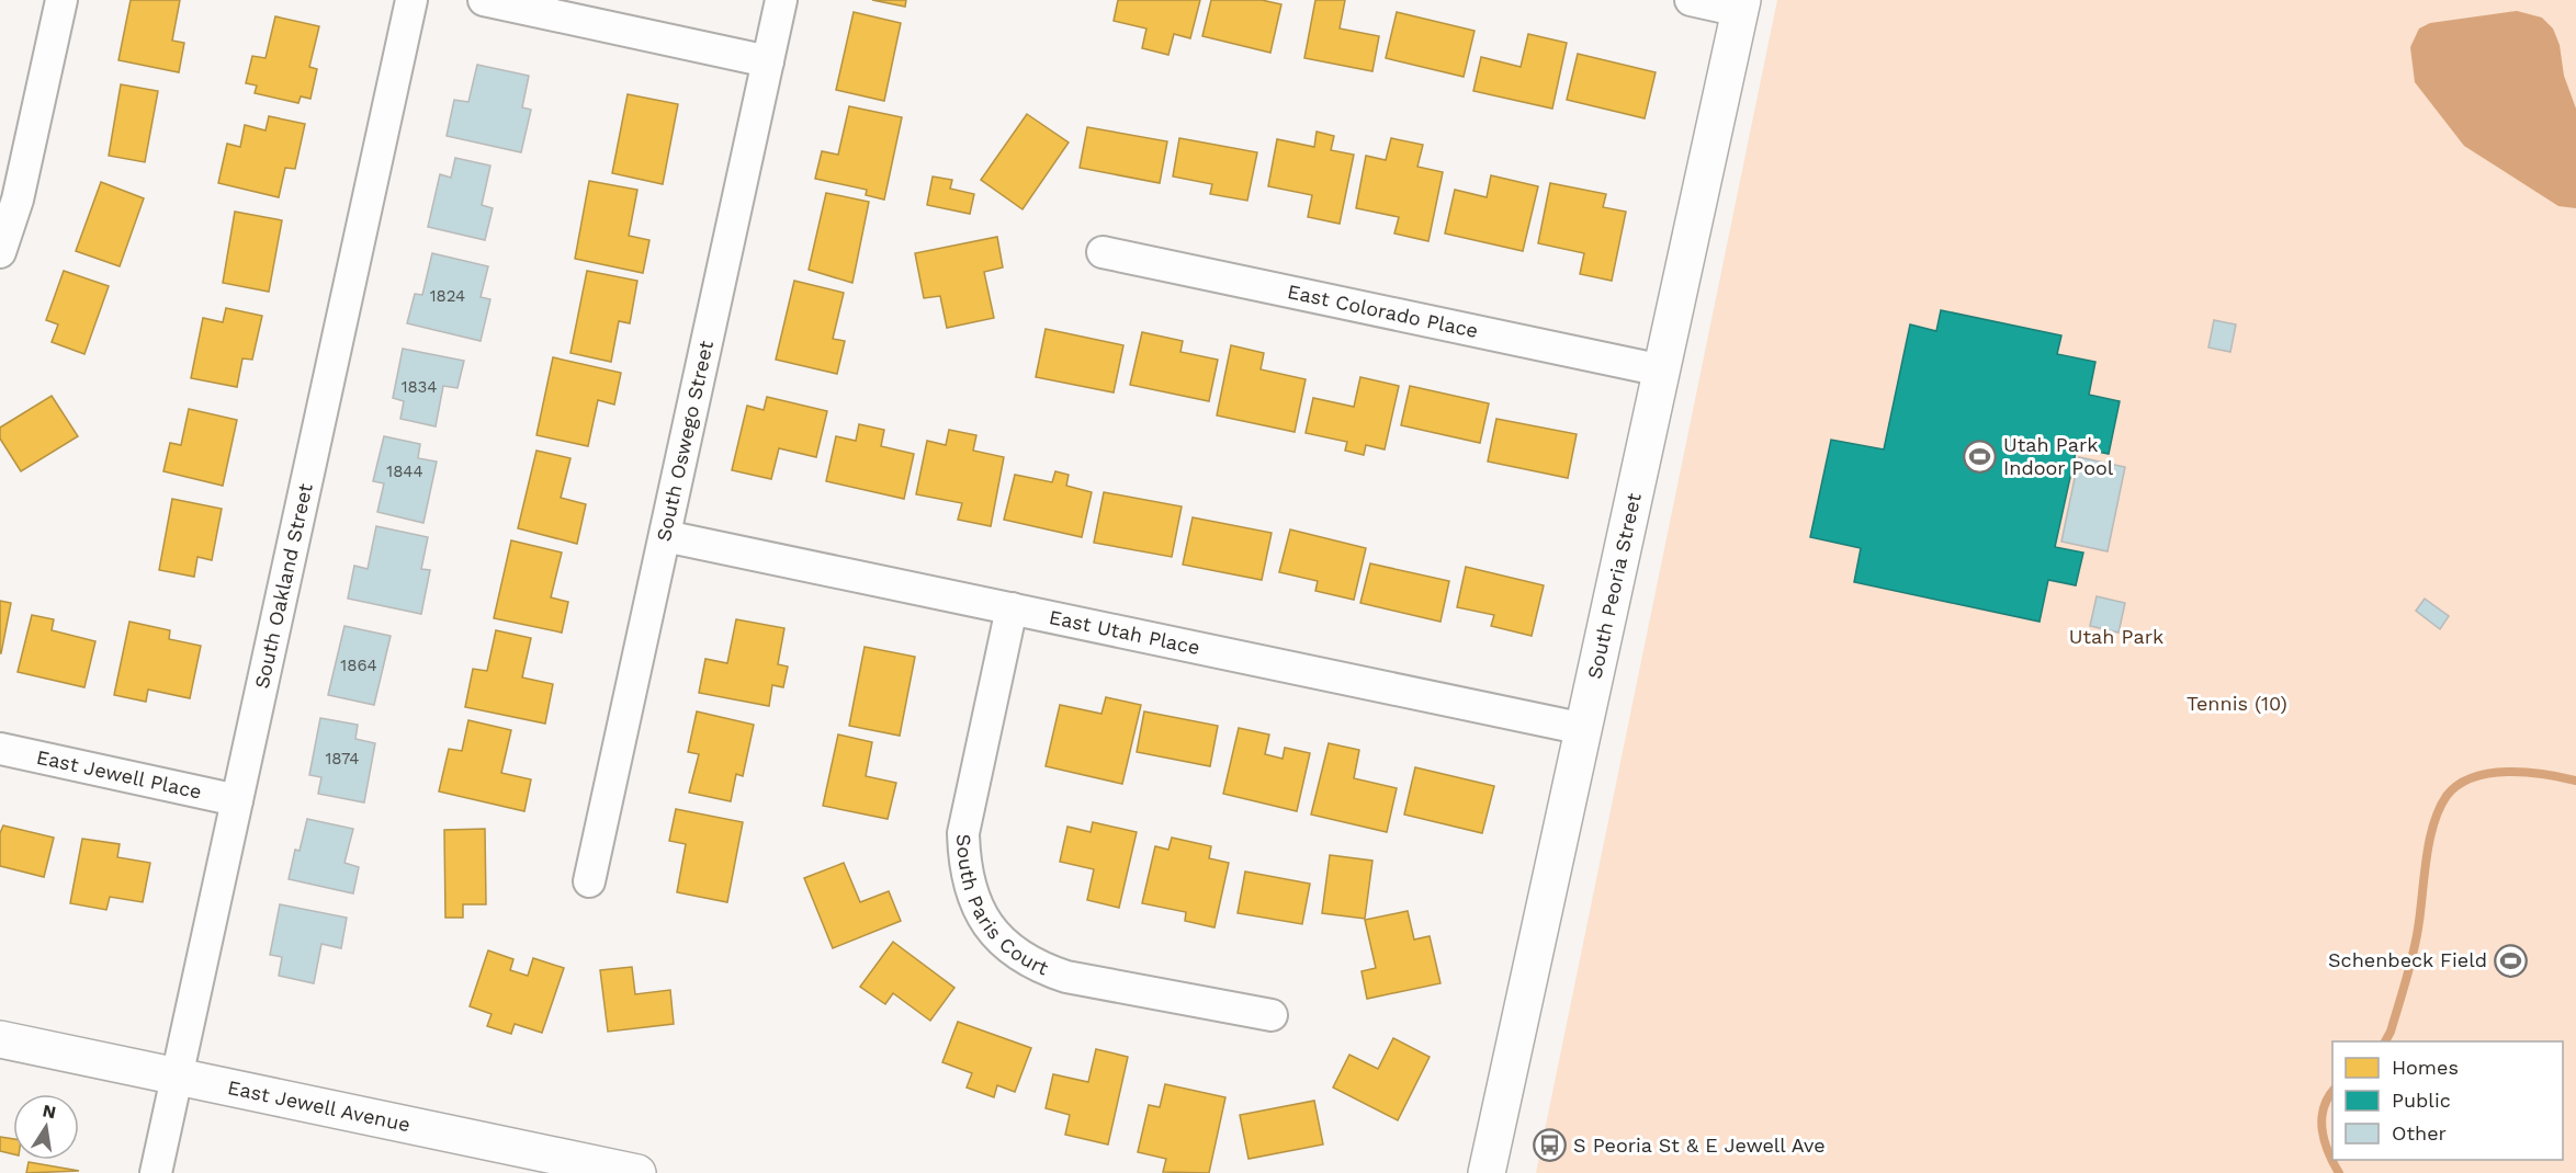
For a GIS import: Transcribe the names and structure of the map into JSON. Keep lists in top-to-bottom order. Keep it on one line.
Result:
{"streets":{"main road":["South Peoria Street","East Jewell Avenue"],"street":["East Colorado Place","South Oswego Street","South Oakland Street","East Utah Place","East Jewell Place","South Paris Court"]},"crossings":[["East Colorado Place","South Peoria Street"],["South Oswego Street","East Utah Place"],["South Oakland Street","East Jewell Place"],["South Oakland Street","East Jewell Avenue"],["South Peoria Street","East Utah Place"],["East Utah Place","South Paris Court"]],"parks":["Utah Park","Tennis (10)"],"places":{"sports":["Utah Park Indoor Pool","Schenbeck Field"],"bus stop":["S Peoria St & E Jewell Ave"]},"house_numbers":["1824","1834","1844","1864","1874"],"legend":["Homes","Public","Other"],"north":"top"}
